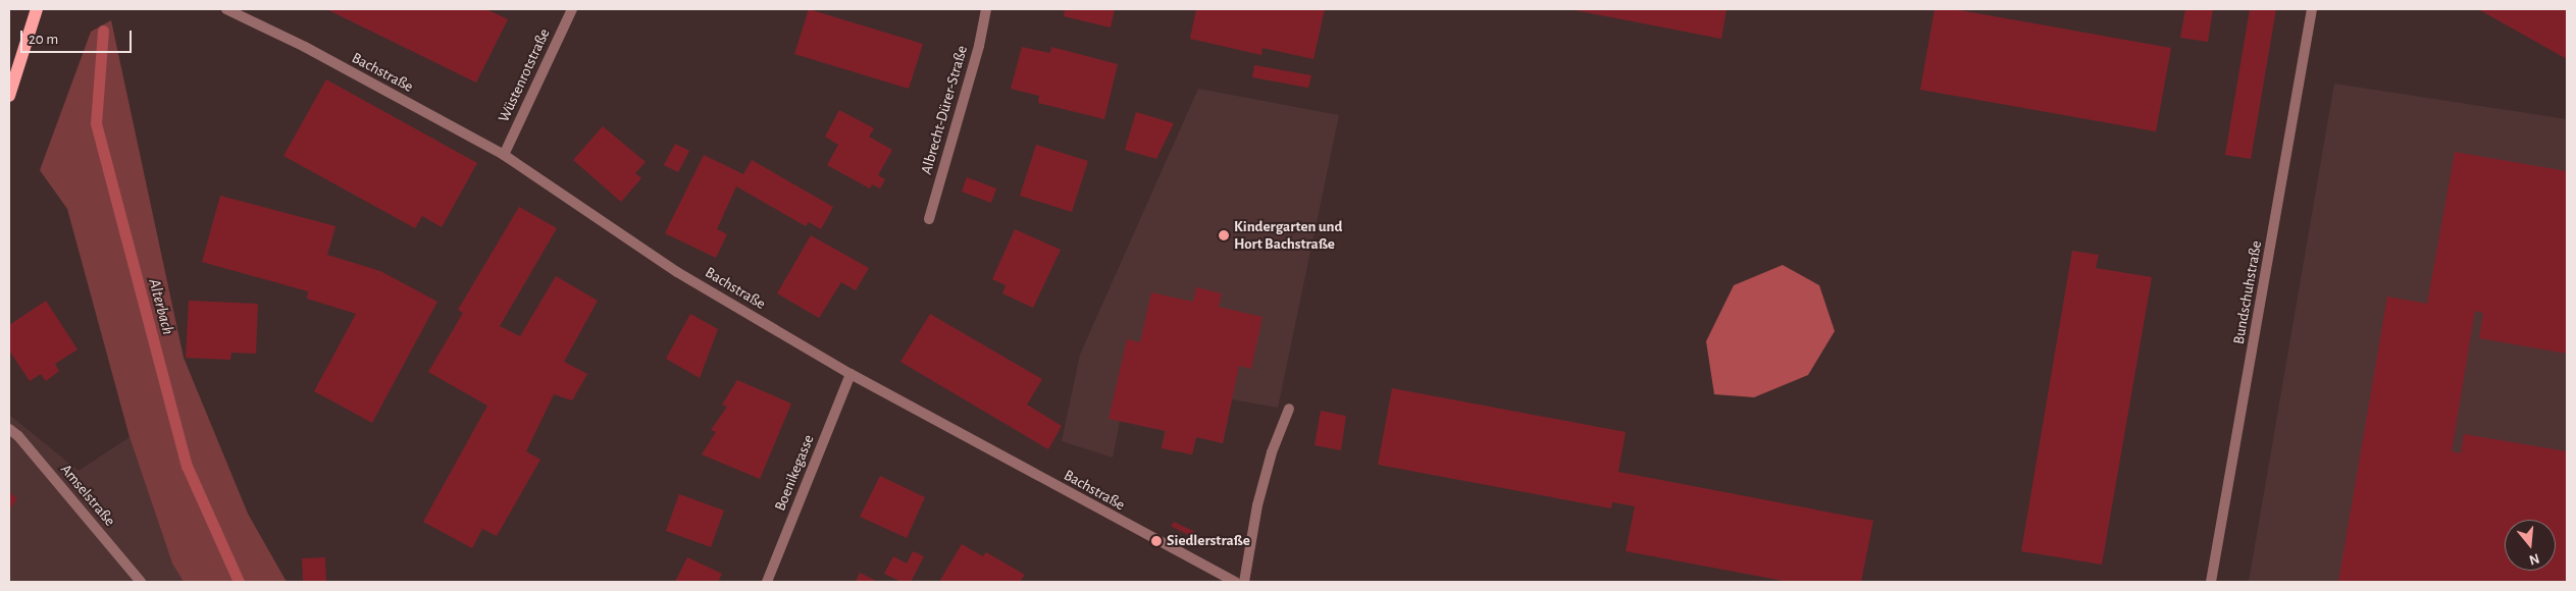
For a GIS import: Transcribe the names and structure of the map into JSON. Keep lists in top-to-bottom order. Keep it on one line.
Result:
{"streets":{"street":["Bachstraße","Wüstenrotstraße","Albrecht-Dürer-Straße","Bundschuhstraße","Boenikegasse","Amselstraße"]},"crossings":[["Bachstraße","Wüstenrotstraße"],["Bachstraße","Boenikegasse"]],"water":["Alterbach"],"places":["Kindergarten und Hort Bachstraße","Siedlerstraße"],"scale_bar":"20 m","north":"bottom"}
